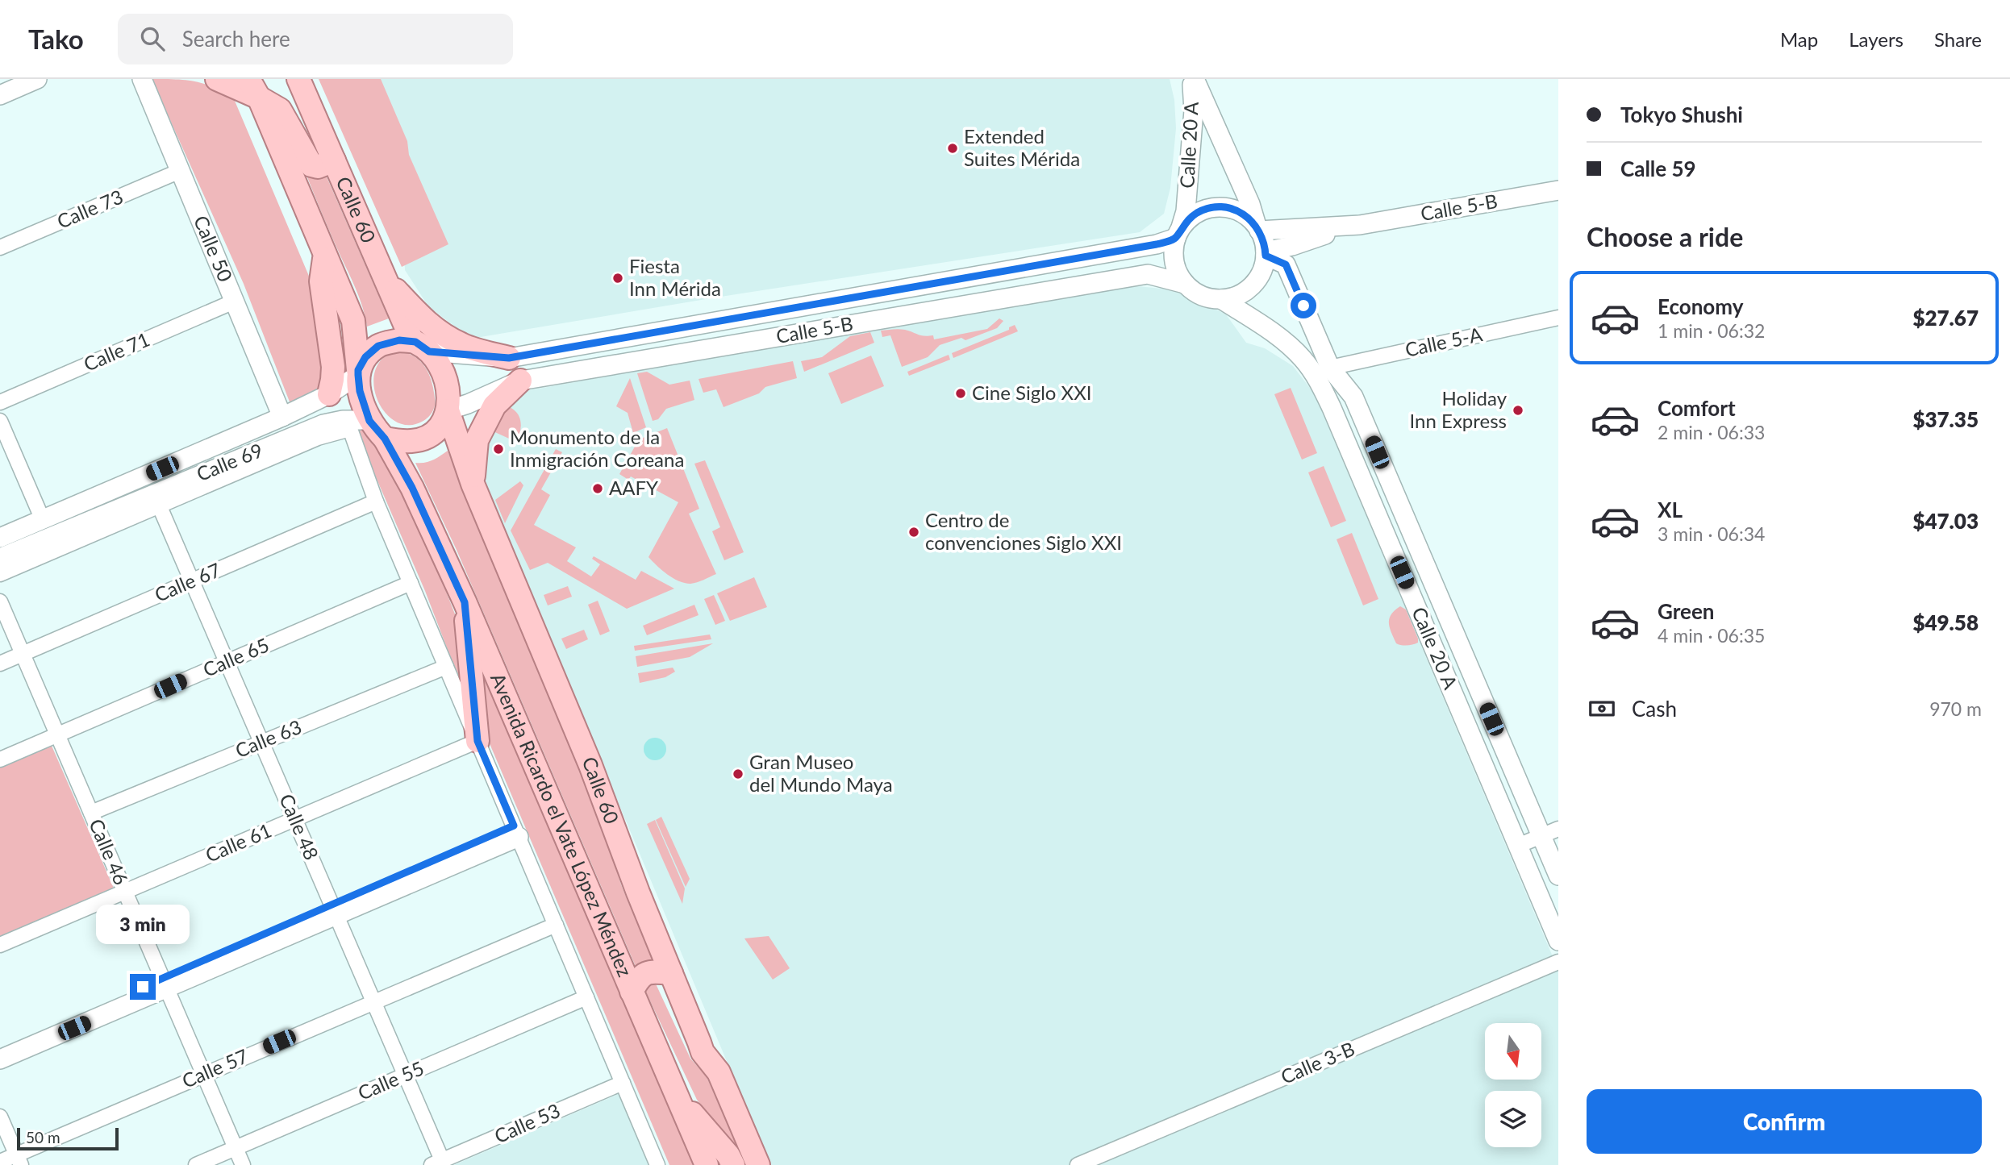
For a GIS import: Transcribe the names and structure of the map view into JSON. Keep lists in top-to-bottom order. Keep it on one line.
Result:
{"streets":{"main road":["Calle 60","Avenida Ricardo el Vate López Méndez"],"street":["Calle 20 A","Calle 5-B","Calle 73","Calle 50","Calle 5-A","Calle 71","Calle 69","Calle 67","Calle 65","Calle 63","Calle 48","Calle 61","Calle 46","Calle 3-B","Calle 57","Calle 55","Calle 53"]},"crossings":[["Calle 20 A","Calle 5-B"],["Calle 20 A","Calle 5-A"],["Calle 5-B","Calle 60"],["Calle 5-B","Calle 69"],["Calle 5-B","Avenida Ricardo el Vate López Méndez"],["Calle 73","Calle 50"],["Calle 60","Calle 69"],["Calle 60","Avenida Ricardo el Vate López Méndez"],["Calle 50","Calle 71"],["Calle 50","Calle 69"],["Calle 69","Avenida Ricardo el Vate López Méndez"],["Calle 69","Calle 48"],["Calle 67","Calle 48"],["Calle 67","Calle 46"],["Calle 65","Calle 48"],["Calle 65","Calle 46"],["Calle 63","Calle 48"],["Calle 63","Calle 46"],["Calle 48","Calle 61"],["Calle 48","Calle 57"],["Calle 48","Calle 55"],["Calle 48","Calle 53"],["Calle 61","Calle 46"],["Calle 46","Calle 57"],["Calle 46","Calle 55"]],"places":["Extended Suites Mérida","Fiesta Inn Mérida","Cine Siglo XXI","Holiday Inn Express","Monumento de la Inmigración Coreana","AAFY","Centro de convenciones Siglo XXI","Gran Museo del Mundo Maya"],"scale_bar":"50 m","north":"bottom","page":{"header":"Tako","search":"Search here","nav":["Map","Layers","Share"],"banner":["Tokyo Shushi","Calle 59"],"heading":"Choose a ride","list":[{"name":"Economy","note":"1 min · 06:32","value":"$27.67"},{"name":"Comfort","note":"2 min · 06:33","value":"$37.35"},{"name":"XL","note":"3 min · 06:34","value":"$47.03"},{"name":"Green","note":"4 min · 06:35","value":"$49.58"}],"pay":["Cash","970 m"],"bubble":"3 min","buttons":"Confirm","scale":"50 m"}}
